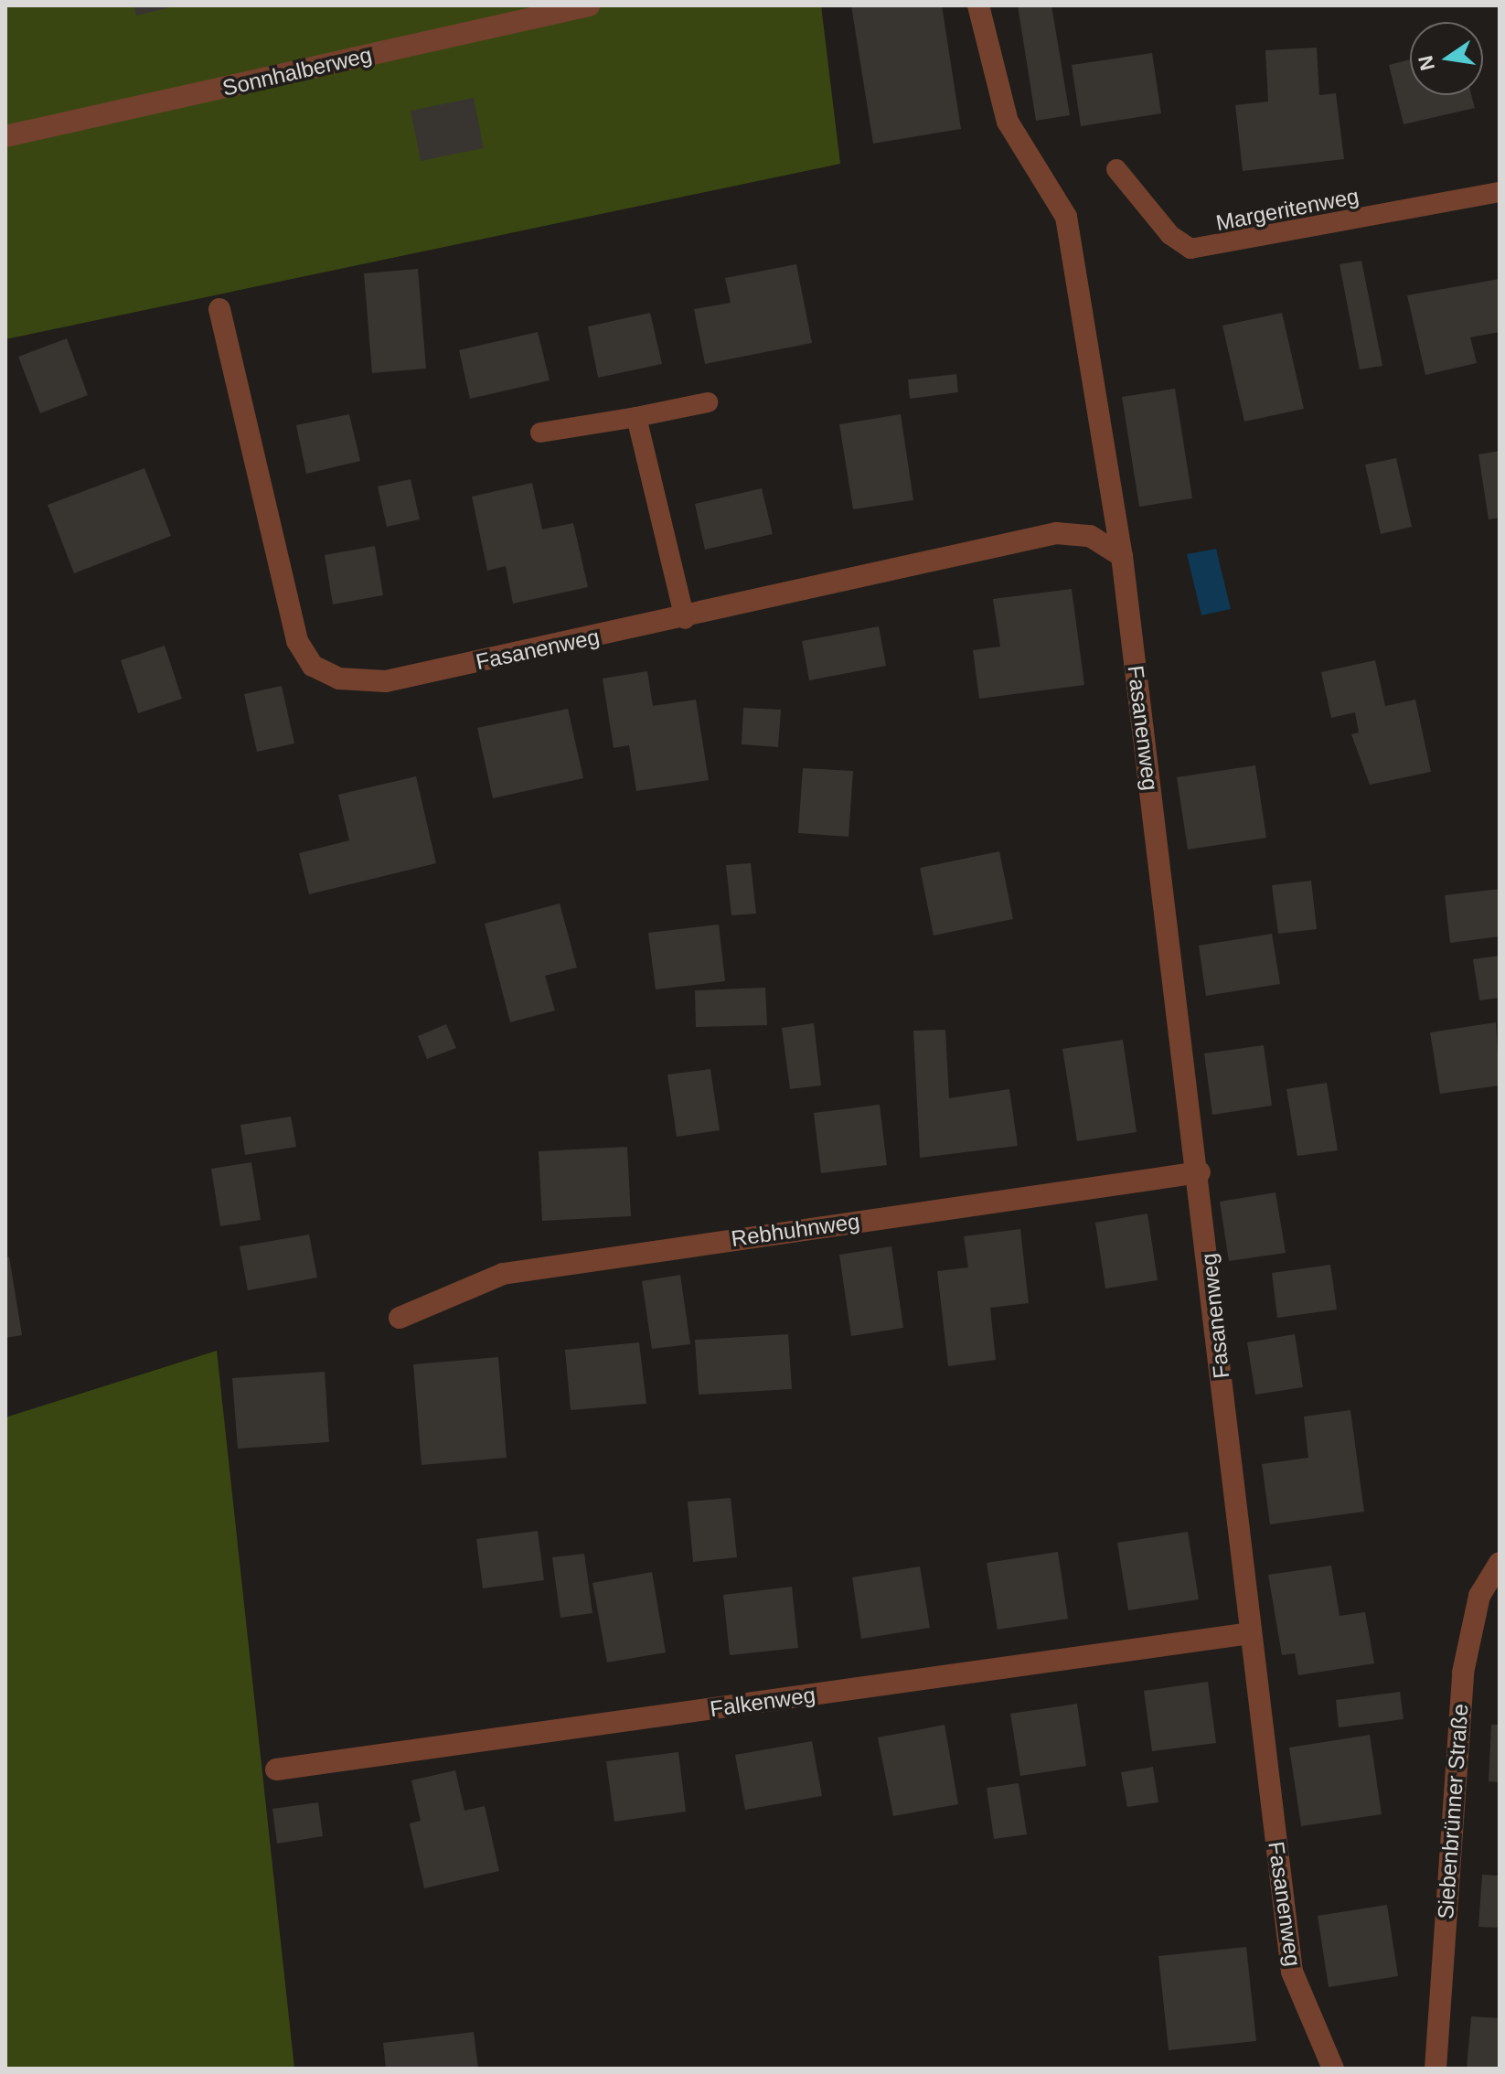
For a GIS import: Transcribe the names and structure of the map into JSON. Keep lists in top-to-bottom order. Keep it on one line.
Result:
{"streets":{"street":["Sonnhalberweg","Fasanenweg","Rebhuhnweg","Falkenweg","Siebenbrünner Straße"],"lane":["Margeritenweg"]},"crossings":[["Fasanenweg","Rebhuhnweg"],["Fasanenweg","Falkenweg"]],"north":"left"}
